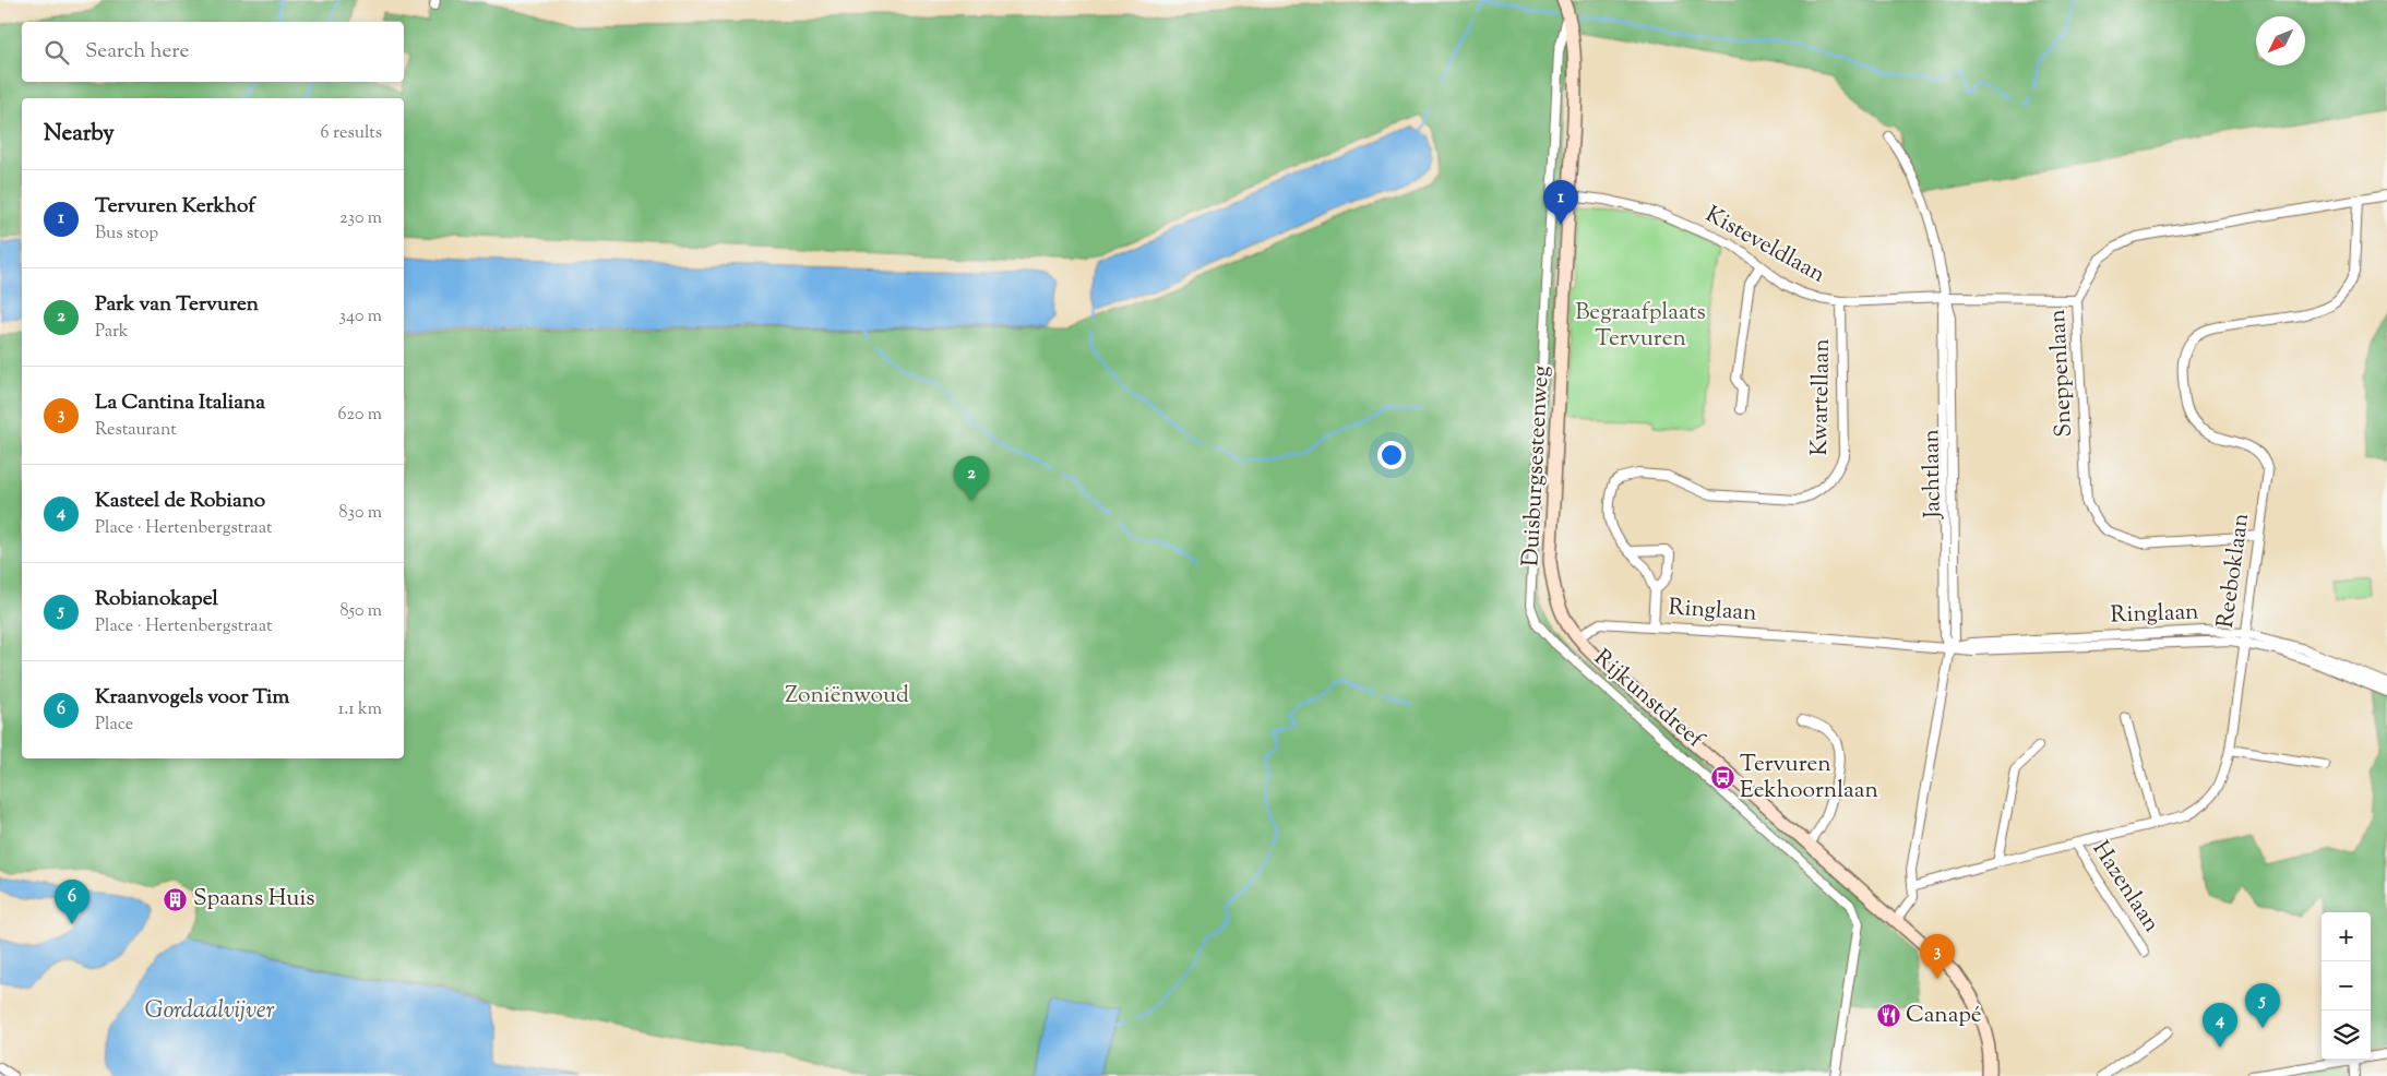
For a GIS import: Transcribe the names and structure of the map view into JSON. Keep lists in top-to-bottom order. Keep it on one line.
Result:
{"streets":{"street":["Kisteveldlaan","Sneppenlaan","Kwartellaan","Duisburgsesteenweg","Jachtlaan","Reeboklaan","Ringlaan","Rijkunstdreef","Hazenlaan"]},"crossings":[["Kisteveldlaan","Sneppenlaan"],["Kisteveldlaan","Kwartellaan"],["Kisteveldlaan","Duisburgsesteenweg"],["Kisteveldlaan","Jachtlaan"],["Sneppenlaan","Reeboklaan"],["Duisburgsesteenweg","Jachtlaan"],["Duisburgsesteenweg","Ringlaan"],["Duisburgsesteenweg","Rijkunstdreef"],["Jachtlaan","Reeboklaan"],["Jachtlaan","Ringlaan"],["Reeboklaan","Ringlaan"],["Reeboklaan","Hazenlaan"]],"water":["Gordaalvijver"],"parks":["Begraafplaats Tervuren","Zoniënwoud"],"places":{"bus stop":["Tervuren Eekhoornlaan"],"building":["Spaans Huis"],"restaurant":["Canapé"]},"north":"bottom left","page":{"search":"Search here","heading":["Nearby","6 results"],"list":[{"mark":"1","name":"Tervuren Kerkhof","note":"Bus stop","value":"230 m"},{"mark":"2","name":"Park van Tervuren","note":"Park","value":"340 m"},{"mark":"3","name":"La Cantina Italiana","note":"Restaurant","value":"620 m"},{"mark":"4","name":"Kasteel de Robiano","note":"Place · Hertenbergstraat","value":"830 m"},{"mark":"5","name":"Robianokapel","note":"Place · Hertenbergstraat","value":"850 m"},{"mark":"6","name":"Kraanvogels voor Tim","note":"Place","value":"1.1 km"}],"pins":["1","2","6","3","5","4"],"map_buttons":["+","−"]}}
